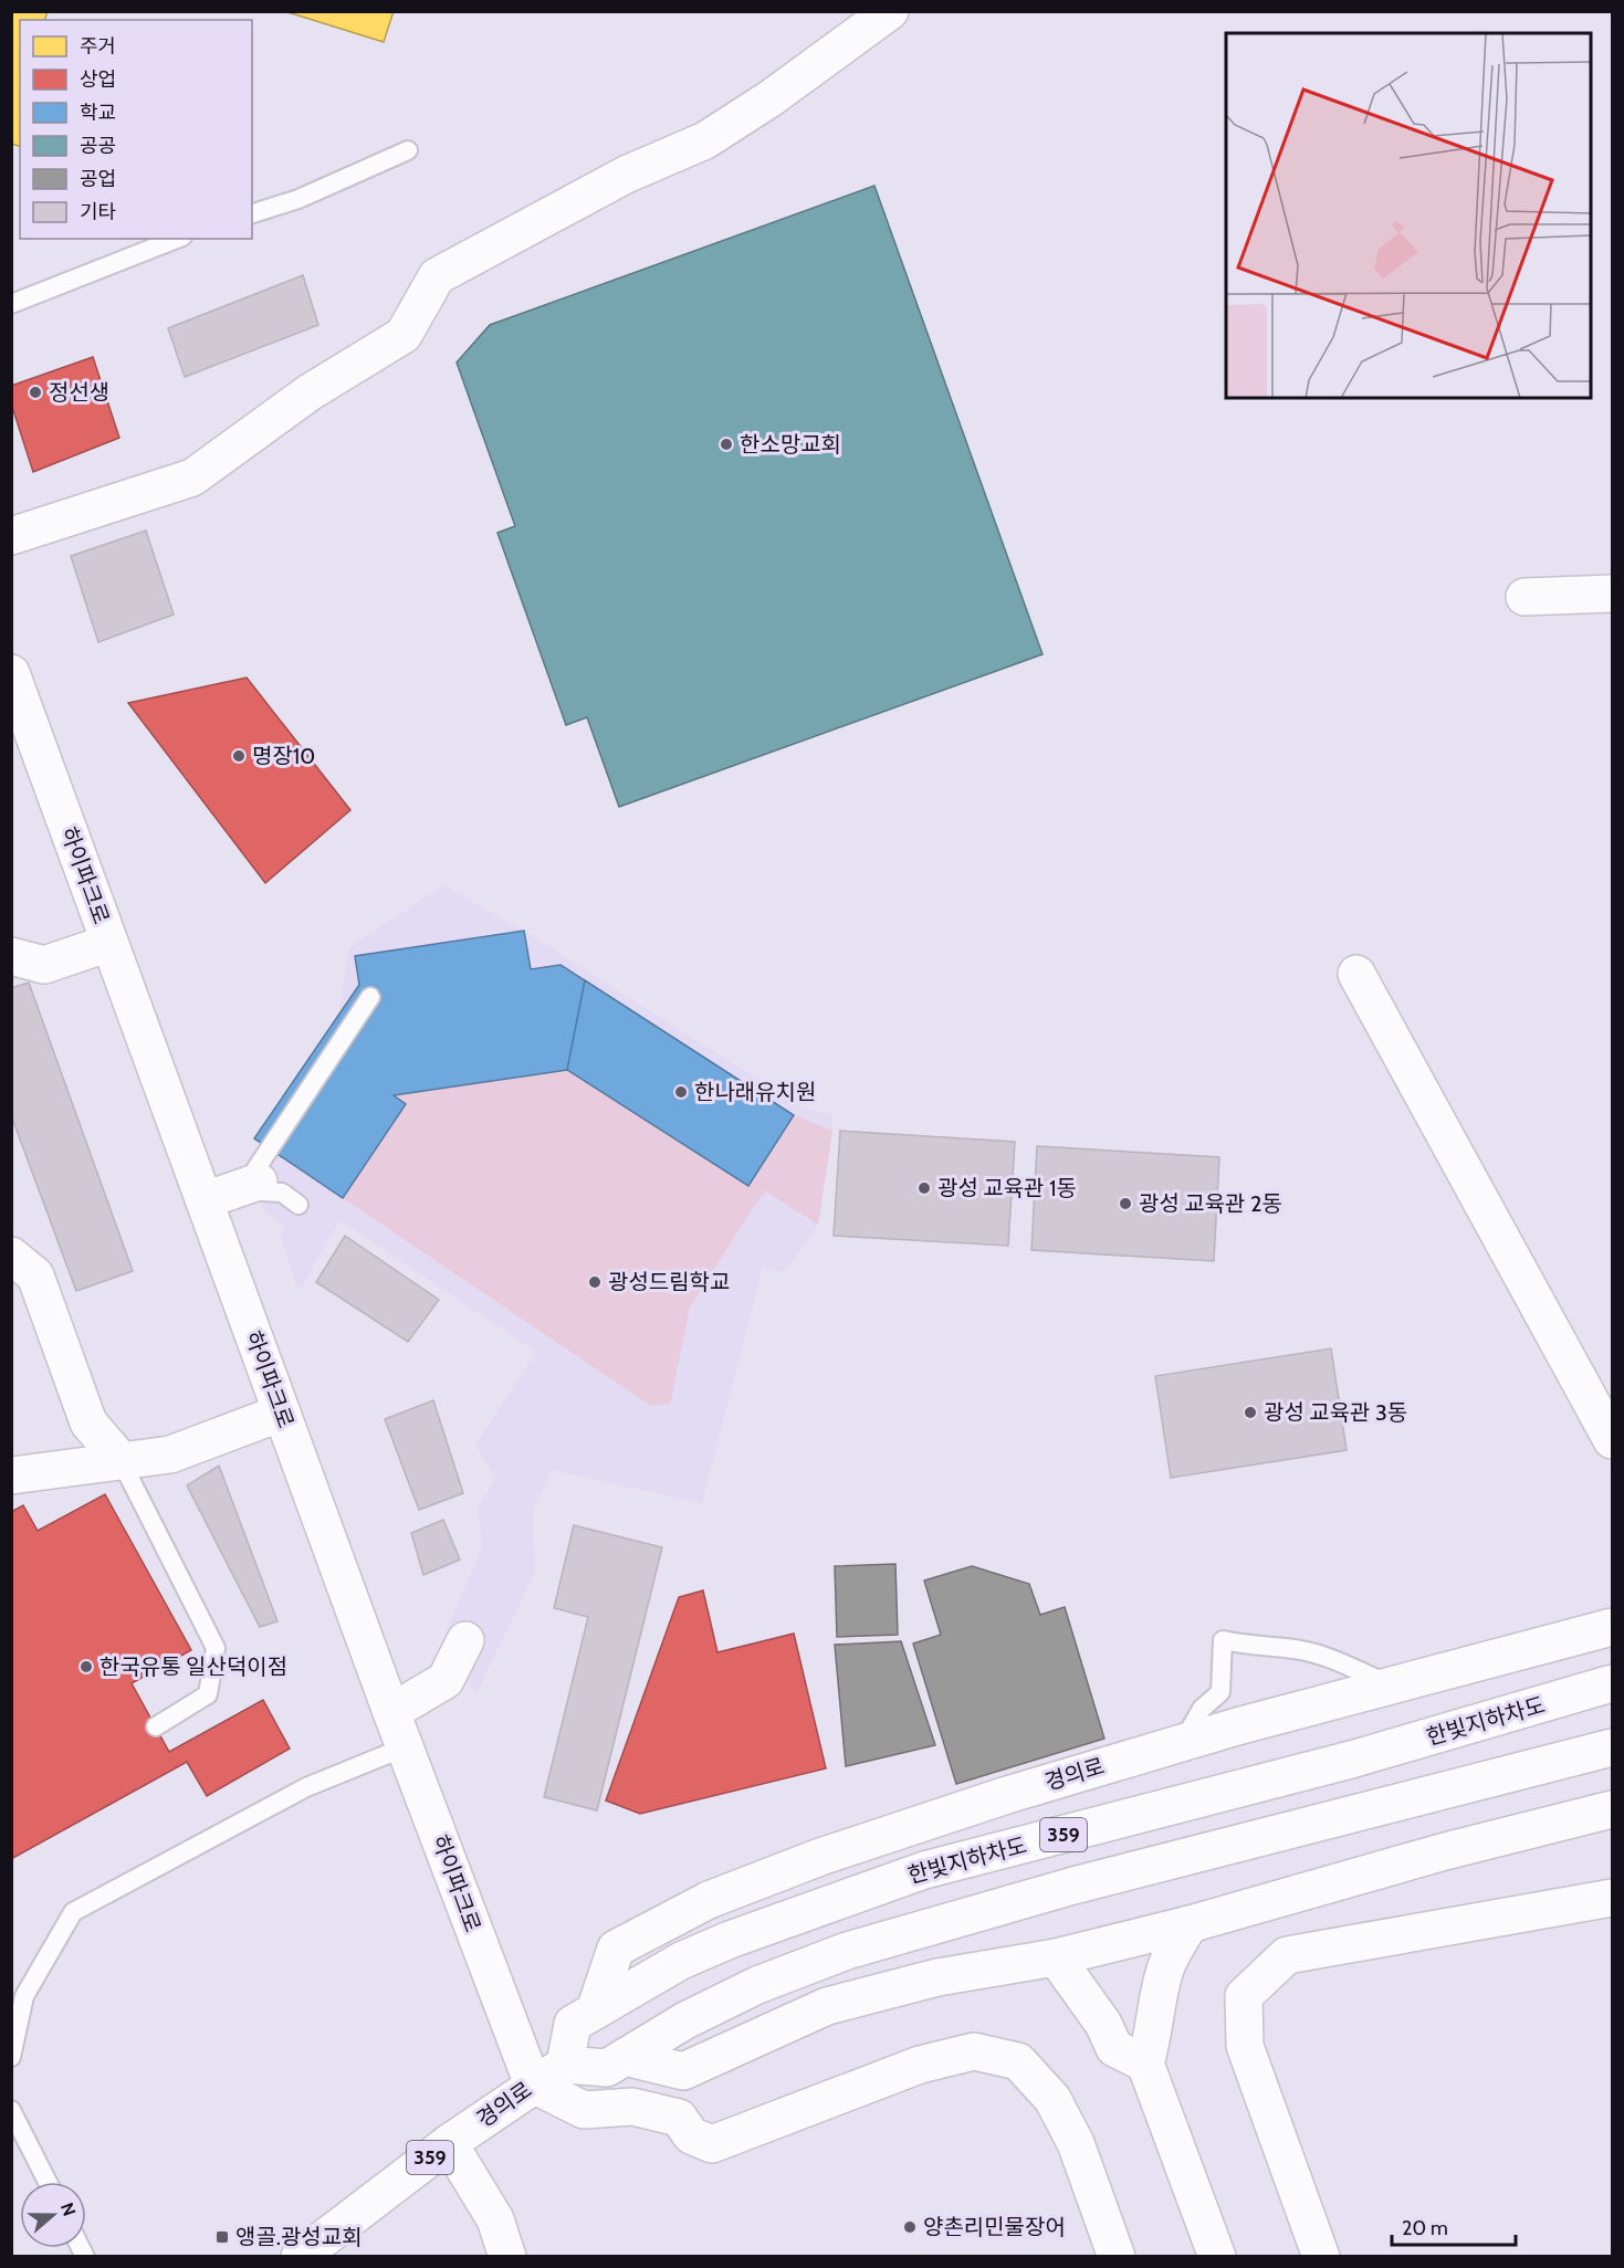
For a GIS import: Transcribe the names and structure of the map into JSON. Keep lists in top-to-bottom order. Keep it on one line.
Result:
{"streets":{"street":["하이파크로","한빛지하차도","경의로","359"]},"crossings":[["하이파크로","경의로"],["한빛지하차도","경의로"],["한빛지하차도","359"],["경의로","359"]],"places":{"other":["정선생","한소망교회","명장10","한나래유치원","광성 교육관 1동","광성 교육관 2동","광성드림학교","광성 교육관 3동","한국유통 일산덕이점","양촌리민물장어"],"transit":["앵골.광성교회"]},"legend":["주거","상업","학교","공공","공업","기타"],"scale_bar":"20 m","north":"right"}
